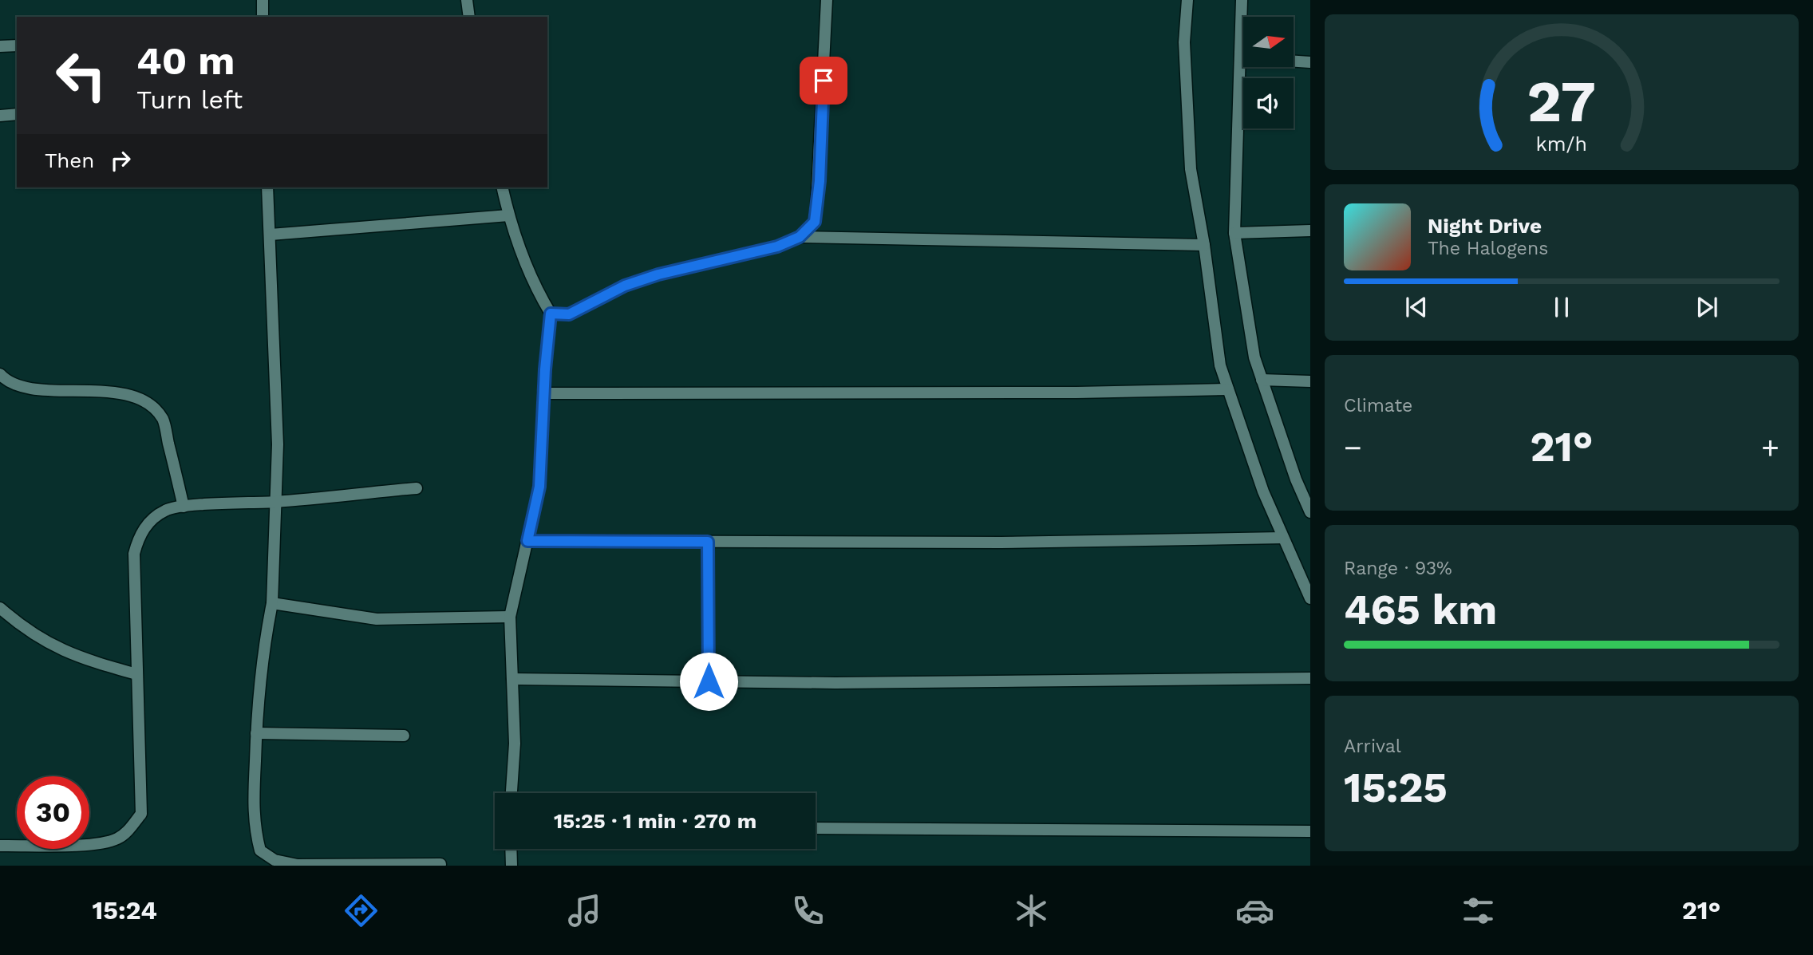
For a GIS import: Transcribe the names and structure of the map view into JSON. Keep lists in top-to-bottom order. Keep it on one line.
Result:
{"north":"right","page":{"turn":["40 m","Turn left"],"then":"Then","song":["Night Drive","The Halogens"],"tile":["Climate",["Range · 93%","465 km"],["Arrival","15:25"]],"heat":["−","21°","+"],"limit":"30","trip":"15:25 · 1 min · 270 m","tabs":["15:24","21°"],"gauge":["27","km/h"]}}
